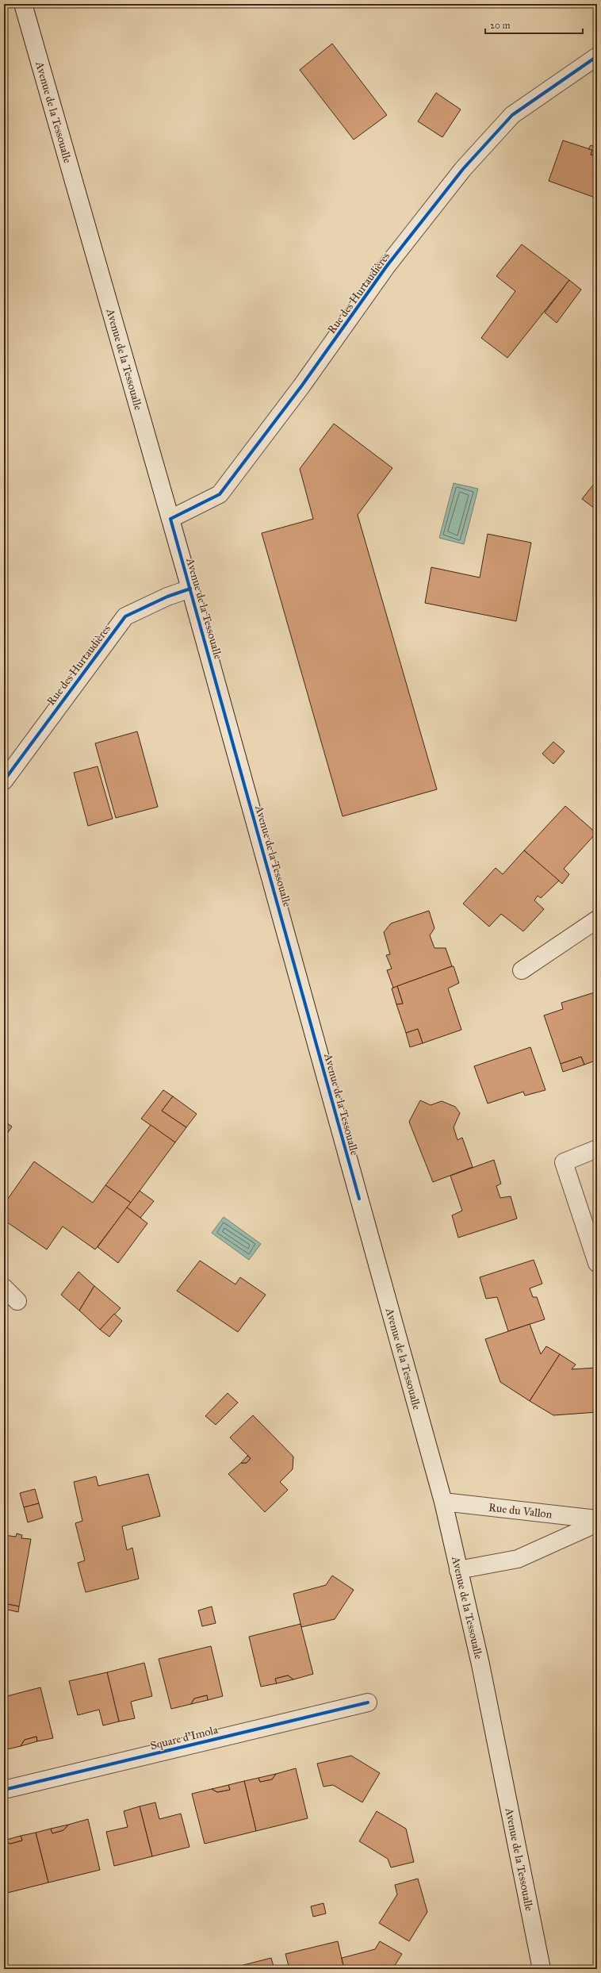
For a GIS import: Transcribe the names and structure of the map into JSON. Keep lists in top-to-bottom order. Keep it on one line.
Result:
{"streets":{"main road":["Avenue de la Tessoualle","Rue des Hurtaudières","Rue du Vallon","Square d’Imola"]},"crossings":[["Avenue de la Tessoualle","Rue des Hurtaudières"],["Avenue de la Tessoualle","Rue du Vallon"]],"scale_bar":"20 m"}
